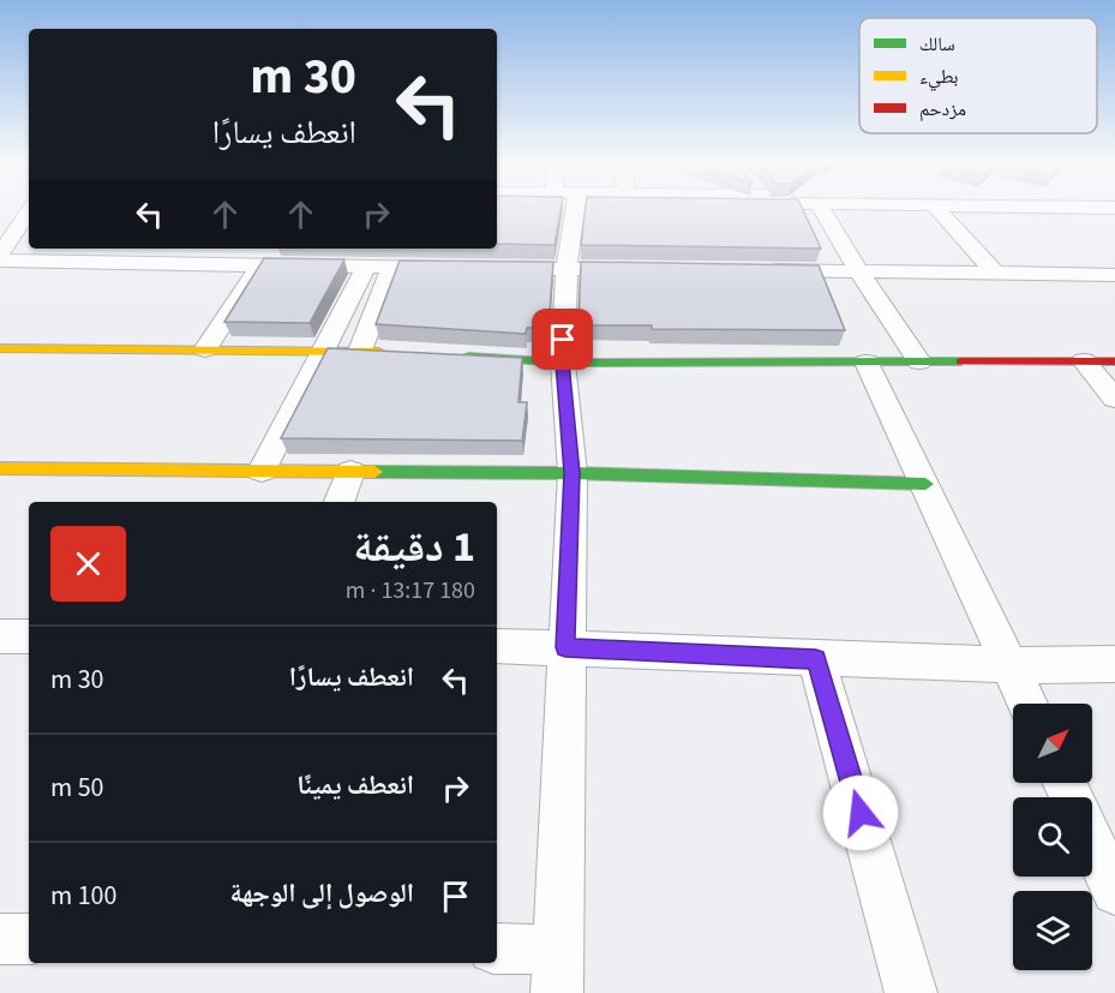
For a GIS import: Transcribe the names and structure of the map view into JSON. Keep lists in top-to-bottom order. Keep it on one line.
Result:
{"legend":["سالك","بطيء","مزدحم"],"north":"top right","page":{"turn":["30 m","انعطف يسارًا"],"heading":["1 دقيقة","180 m · 13:17"],"list":[{"name":"انعطف يسارًا","value":"30 m"},{"name":"انعطف يمينًا","value":"50 m"},{"name":"الوصول إلى الوجهة","value":"100 m"}]}}
